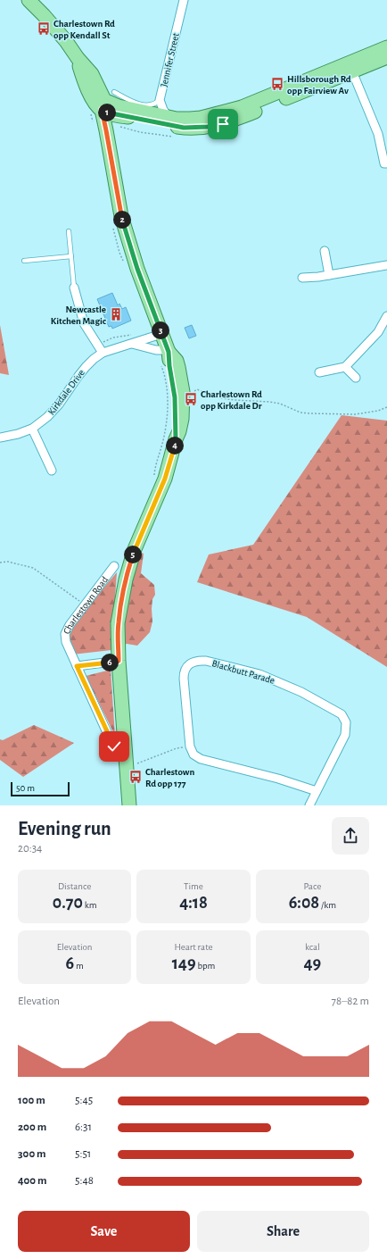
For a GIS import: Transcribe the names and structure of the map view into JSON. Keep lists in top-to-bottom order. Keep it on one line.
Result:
{"streets":{"main road":["Charlestown Road"],"street":["Jennifer Street","Kirkdale Drive","Blackbutt Parade"]},"crossings":[["Kirkdale Drive","Charlestown Road"]],"places":{"bus stop":["Charlestown Rd opp Kendall St","Hillsborough Rd opp Fairview Av","Charlestown Rd opp Kirkdale Dr","Charlestown Rd opp 177"],"building":["Newcastle Kitchen Magic"]},"scale_bar":"50 m","page":{"pins":["1","2","3","4","5","6"],"scale":"50 m","heading":["Evening run","20:34"],"stats":[["Distance","0.70 km"],["Time","4:18"],["Pace","6:08 /km"],["Elevation","6 m"],["Heart rate","149 bpm"],["kcal","49"]],"chart":["Elevation","78–82 m"],"list":[{"name":"100 m","note":"5:45"},{"name":"200 m","note":"6:31"},{"name":"300 m","note":"5:51"},{"name":"400 m","note":"5:48"}],"buttons":["Save","Share"]}}
